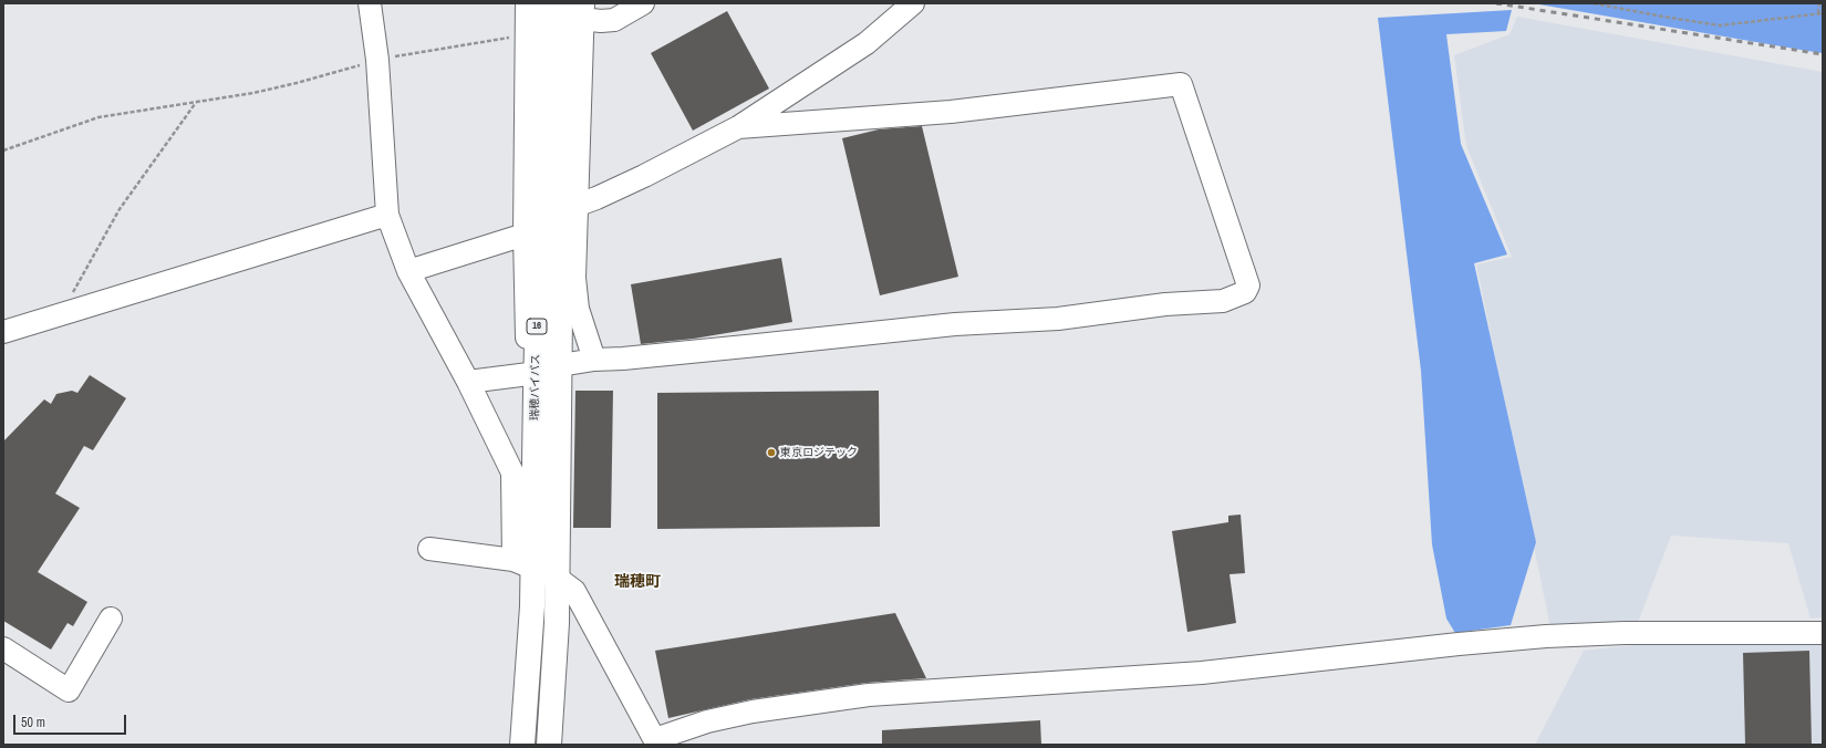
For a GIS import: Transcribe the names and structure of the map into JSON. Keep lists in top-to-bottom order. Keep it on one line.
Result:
{"streets":{"highway":["16","瑞穂バイパス"]},"districts":["瑞穂町"],"places":["東京ロジテック"],"scale_bar":"50 m"}
